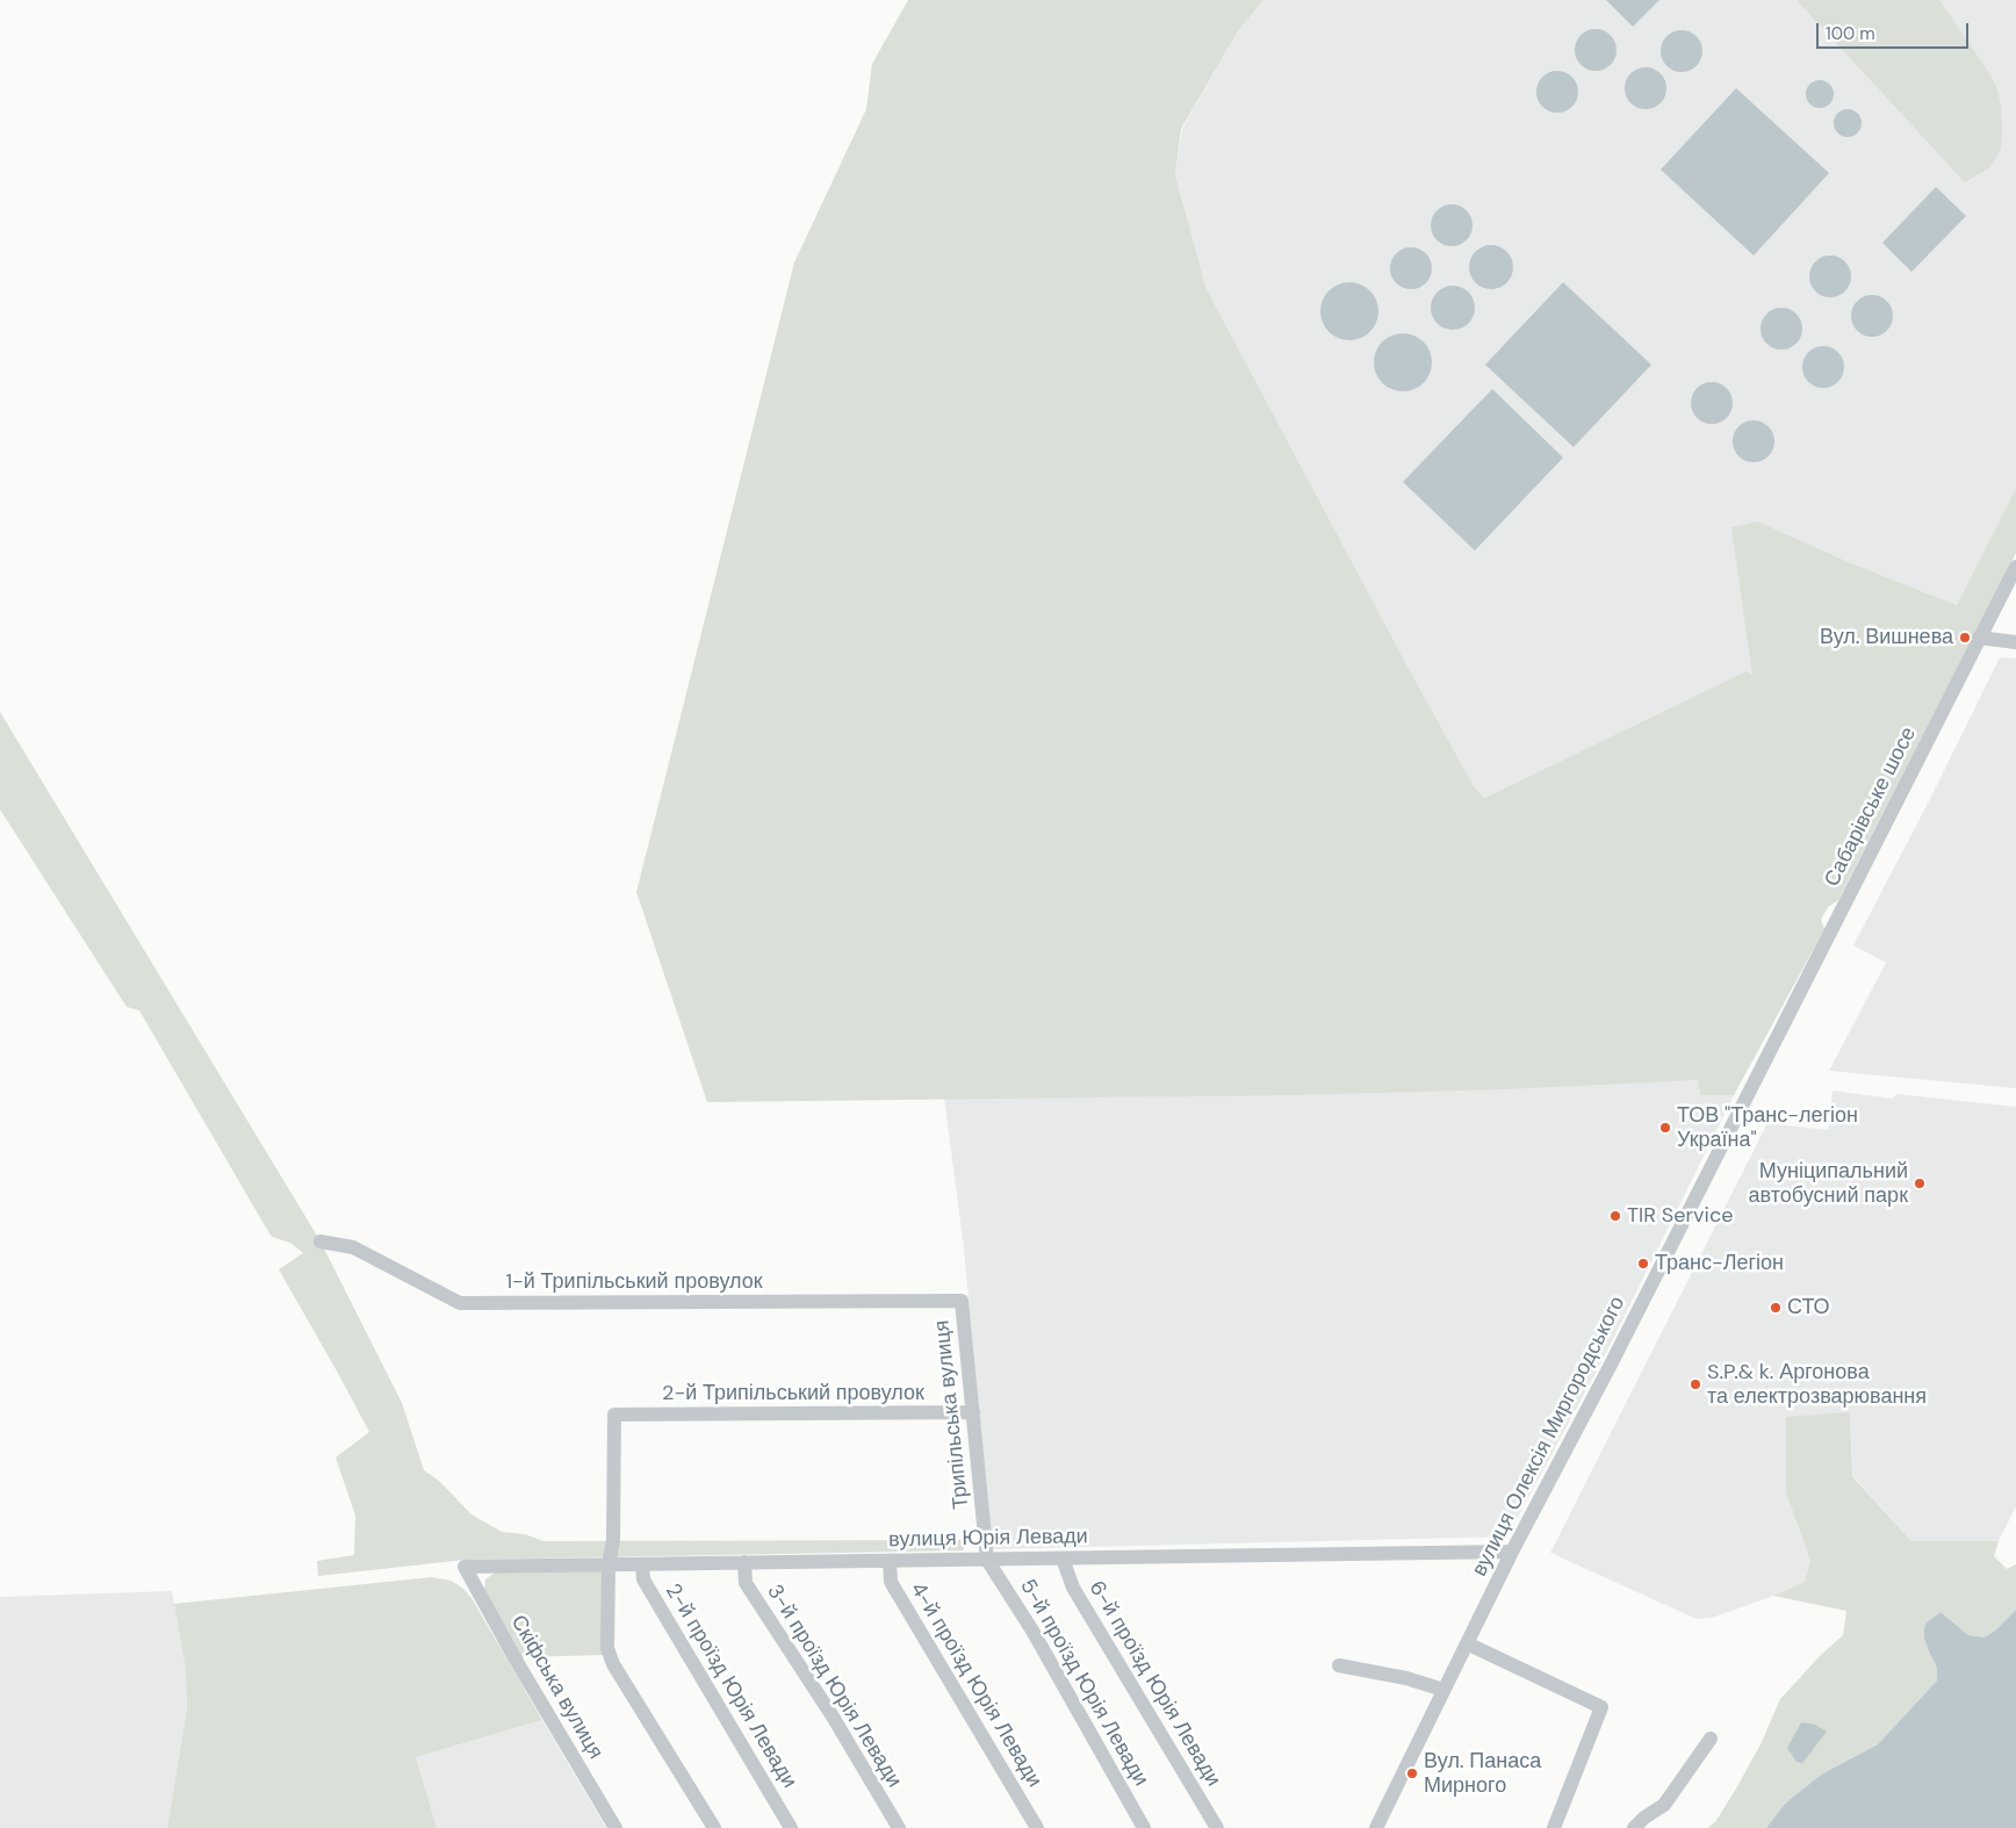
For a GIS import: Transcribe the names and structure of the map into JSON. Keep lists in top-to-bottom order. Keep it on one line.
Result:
{"streets":{"street":["Сабарівське шосе","1-й Трипільський провулок","2-й Трипільський провулок","Трипільська вулиця","вулиця Олексія Миргородського","вулиця Юрія Левади","5-й проїзд Юрія Левади","6-й проїзд Юрія Левади","4-й проїзд Юрія Левади","2-й проїзд Юрія Левади","3-й проїзд Юрія Левади","Скіфська вулиця"]},"crossings":[["Сабарівське шосе","вулиця Олексія Миргородського"],["1-й Трипільський провулок","Трипільська вулиця"],["2-й Трипільський провулок","Трипільська вулиця"],["2-й Трипільський провулок","вулиця Юрія Левади"],["Трипільська вулиця","вулиця Юрія Левади"],["Трипільська вулиця","5-й проїзд Юрія Левади"],["вулиця Олексія Миргородського","вулиця Юрія Левади"],["вулиця Юрія Левади","5-й проїзд Юрія Левади"],["вулиця Юрія Левади","6-й проїзд Юрія Левади"],["вулиця Юрія Левади","4-й проїзд Юрія Левади"],["вулиця Юрія Левади","2-й проїзд Юрія Левади"],["вулиця Юрія Левади","3-й проїзд Юрія Левади"],["вулиця Юрія Левади","Скіфська вулиця"]],"places":["Вул. Вишнева","ТОВ \"Транс-легіон Україна\"","Муніципальний автобусний парк","TIR Service","Транс-Легіон","СТО","S.P.& k. Аргонова та електрозварювання","Вул. Панаса Мирного"],"scale_bar":"100 m"}
